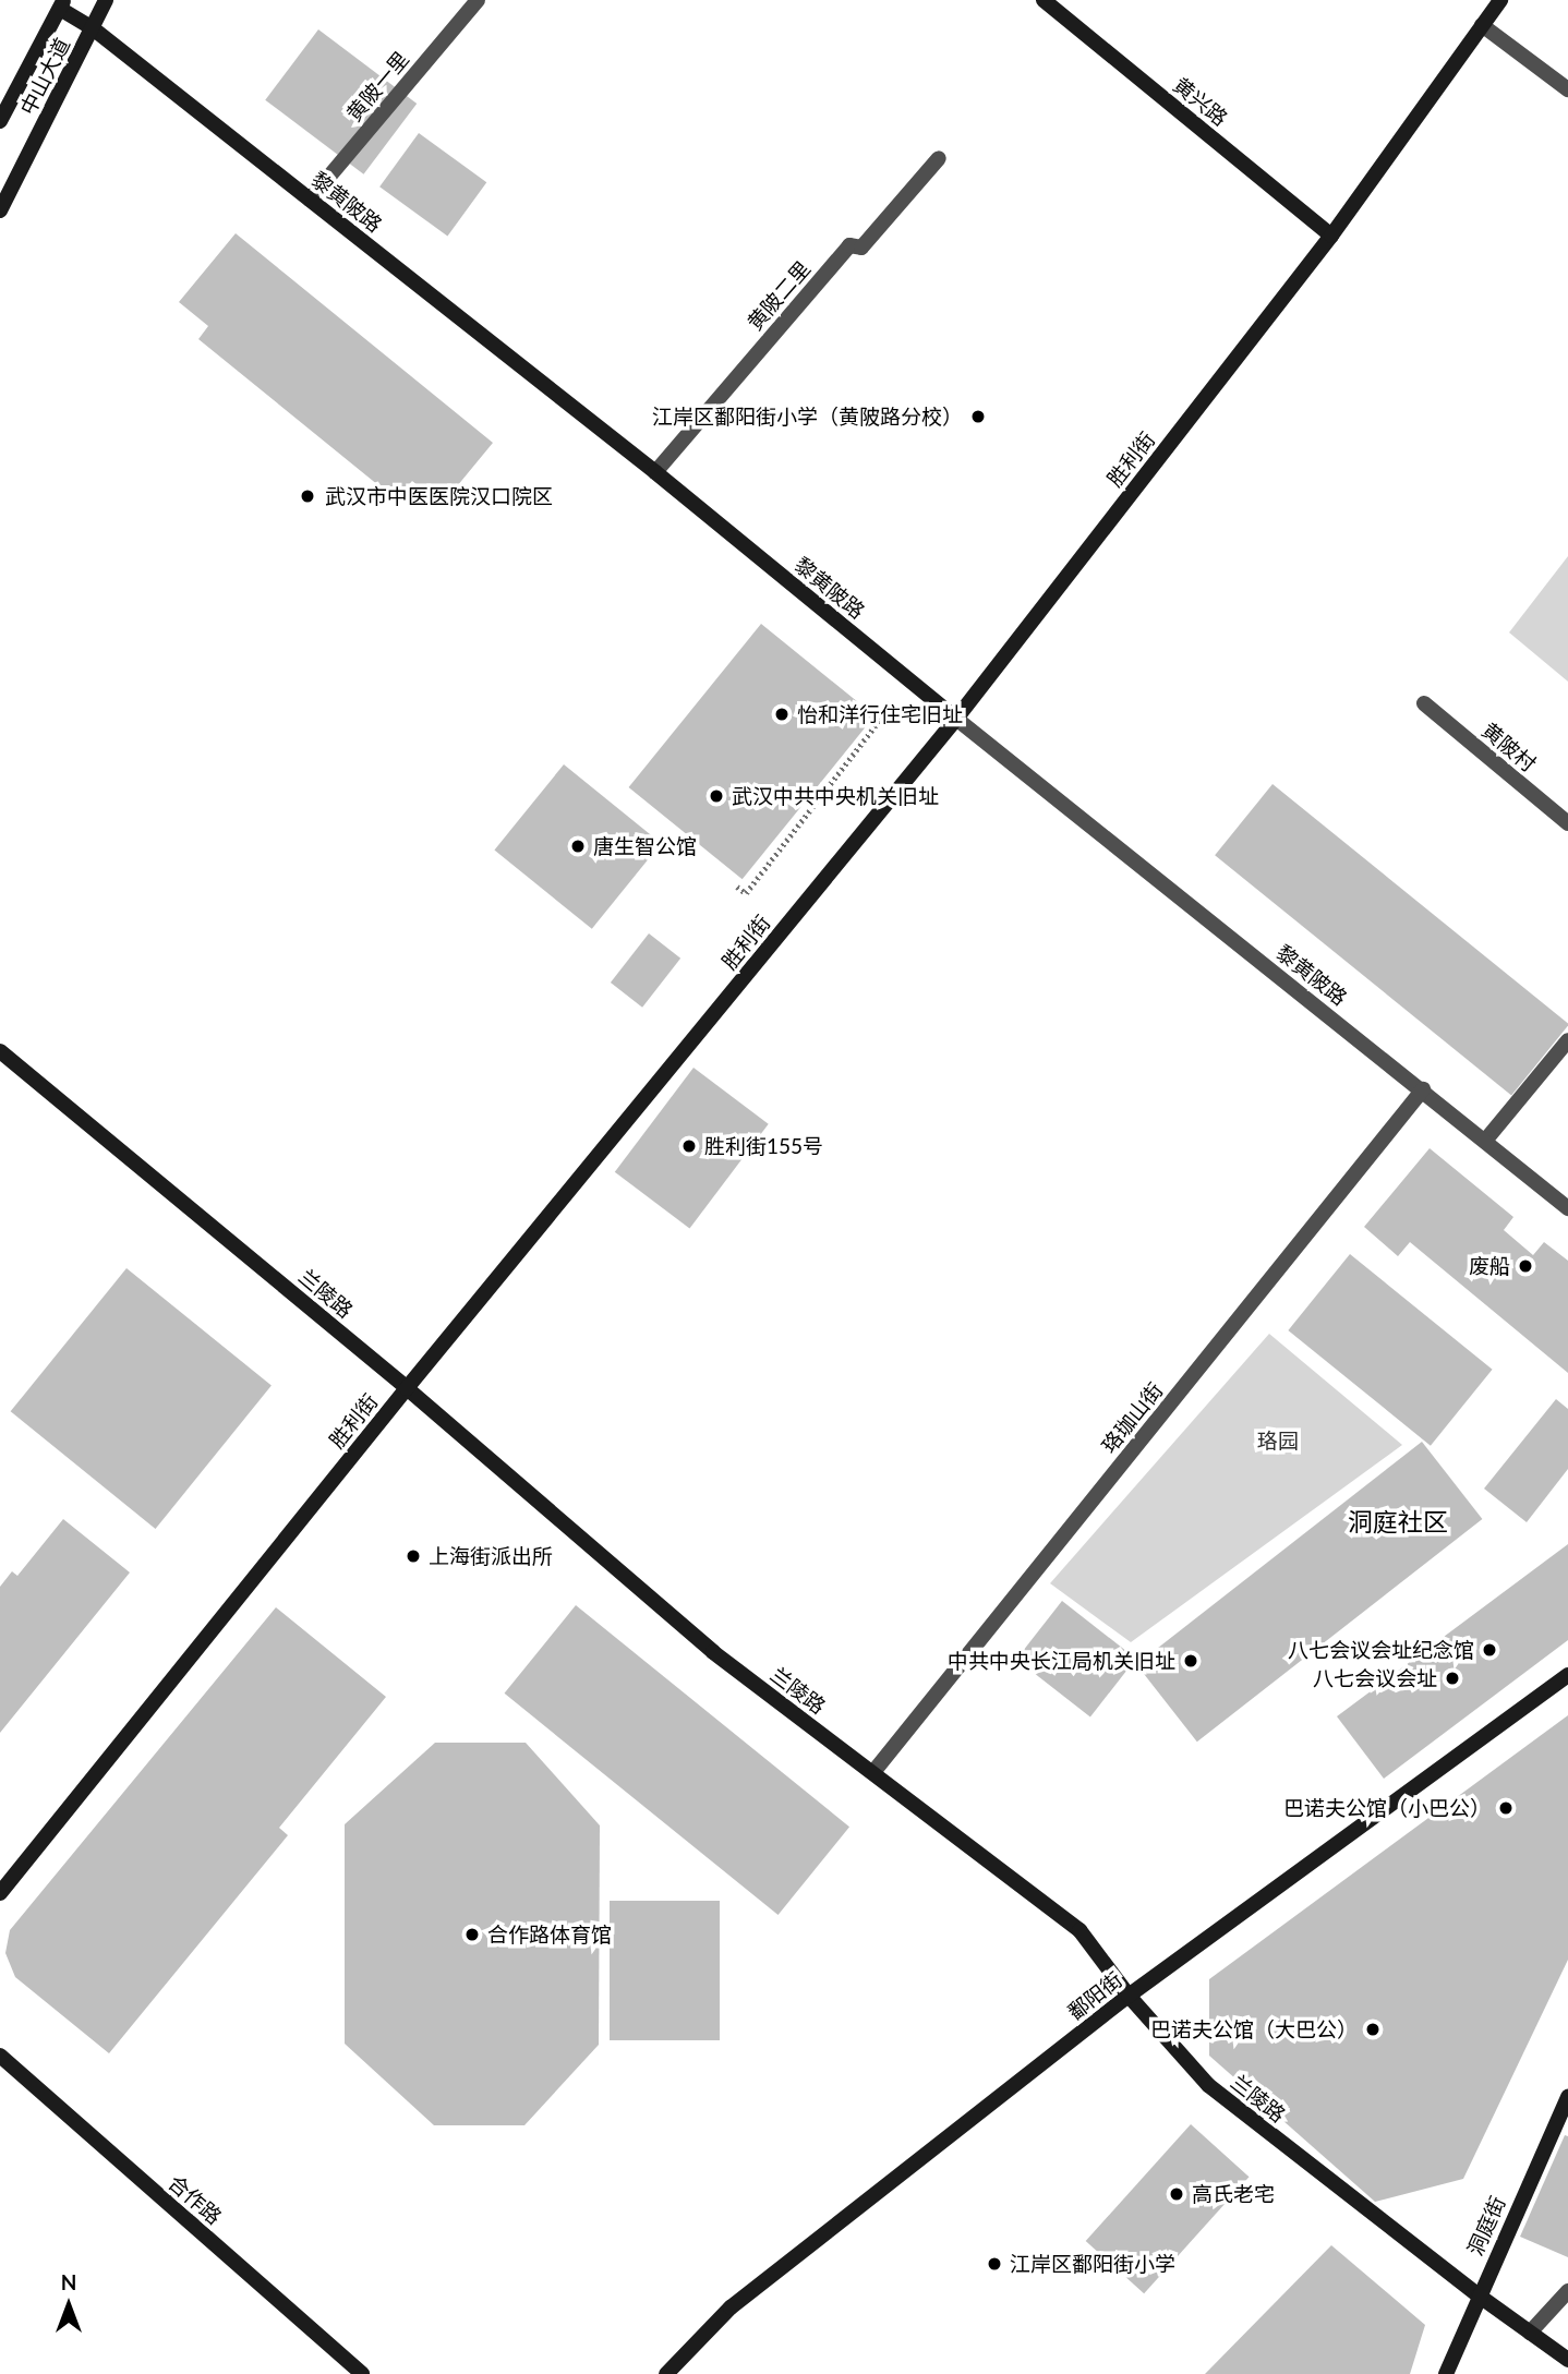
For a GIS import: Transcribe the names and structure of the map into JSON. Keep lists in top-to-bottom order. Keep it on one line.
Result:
{"streets":{"street":["中山大道","黄陂一里","黄兴路","黎黄陂路","黄陂二里","胜利街","黄陂村","兰陵路","珞珈山街","鄱阳街","合作路","洞庭街"]},"crossings":[["中山大道","黎黄陂路"],["黄陂一里","黎黄陂路"],["黄兴路","胜利街"],["黎黄陂路","黄陂二里"],["黎黄陂路","胜利街"],["黎黄陂路","珞珈山街"],["胜利街","兰陵路"],["兰陵路","珞珈山街"],["兰陵路","鄱阳街"],["兰陵路","洞庭街"]],"districts":["洞庭社区"],"parks":["珞园"],"places":["江岸区鄱阳街小学（黄陂路分校）","武汉市中医医院汉口院区","怡和洋行住宅旧址","武汉中共中央机关旧址","唐生智公馆","胜利街155号","废船","上海街派出所","八七会议会址纪念馆","中共中央长江局机关旧址","八七会议会址","巴诺夫公馆（小巴公）","合作路体育馆","巴诺夫公馆（大巴公）","高氏老宅","江岸区鄱阳街小学"],"north":"top"}
